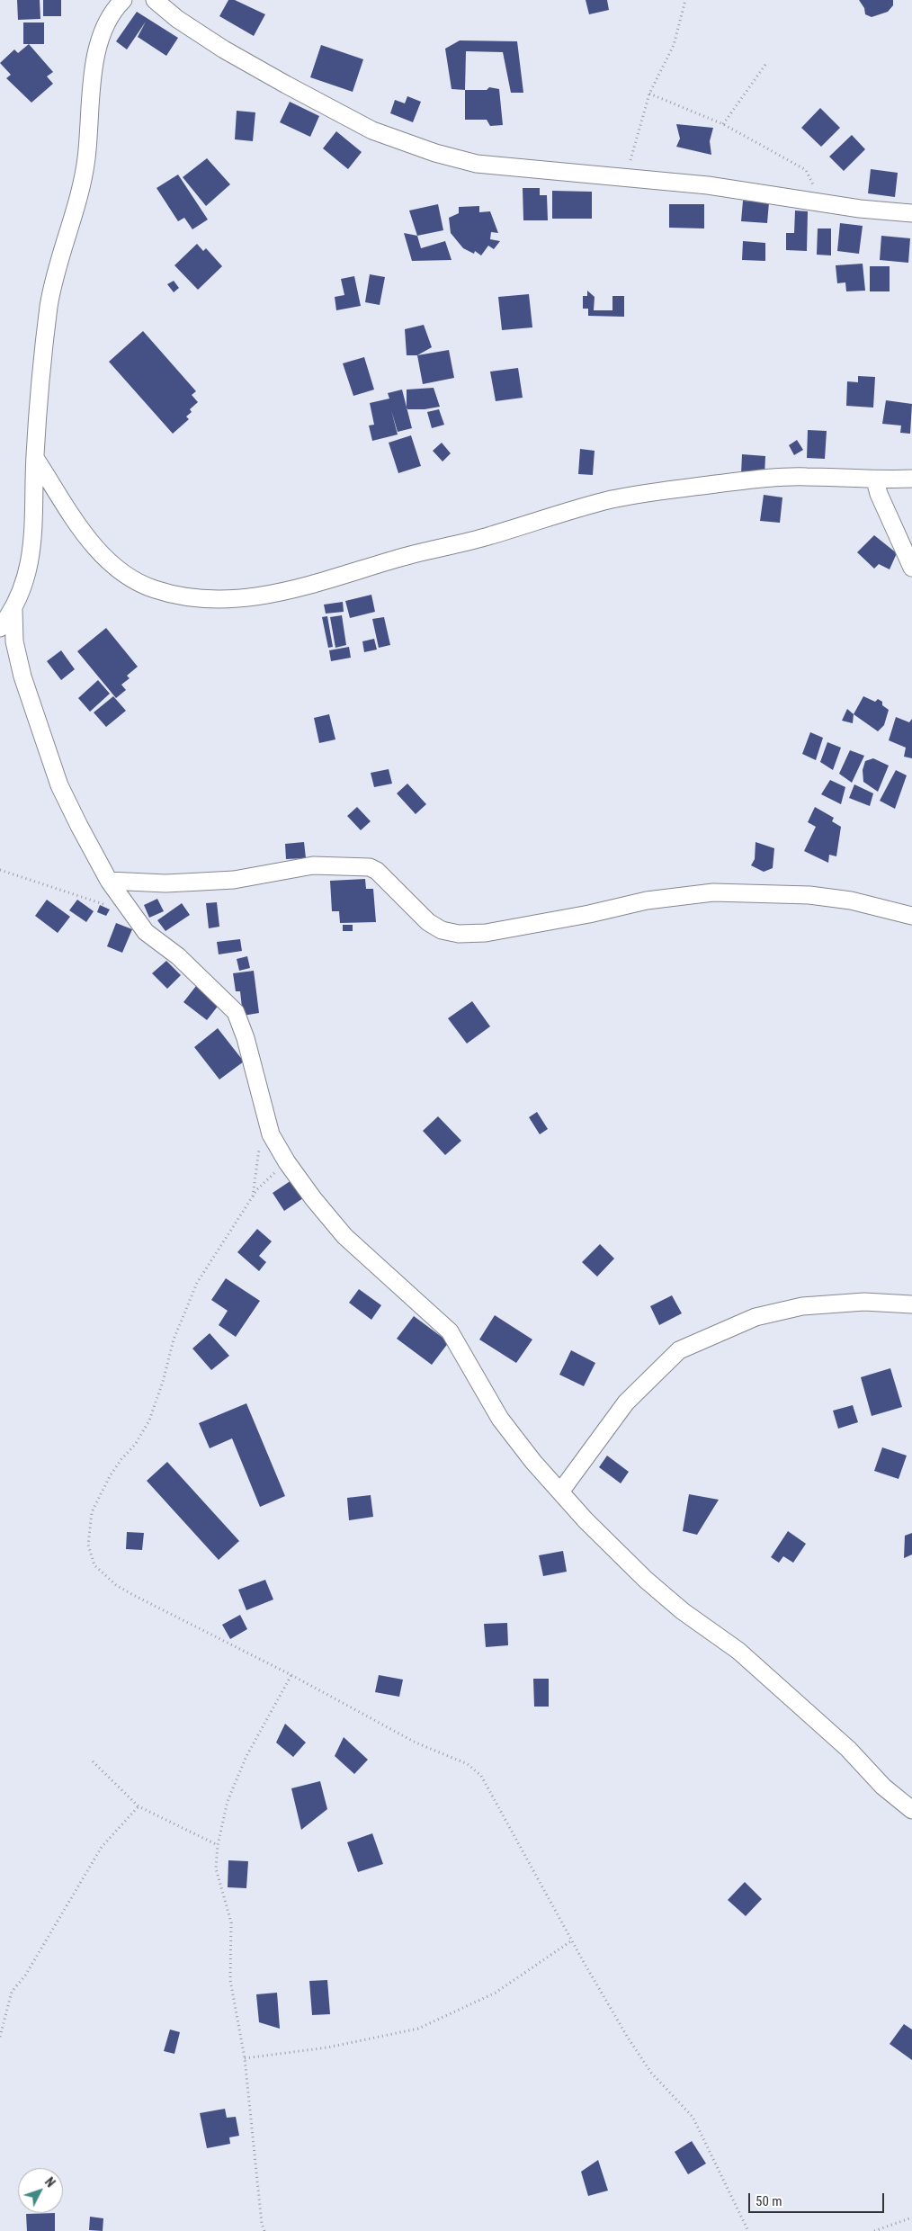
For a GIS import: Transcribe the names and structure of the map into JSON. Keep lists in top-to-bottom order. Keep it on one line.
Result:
{"scale_bar":"50 m","north":"top right"}
